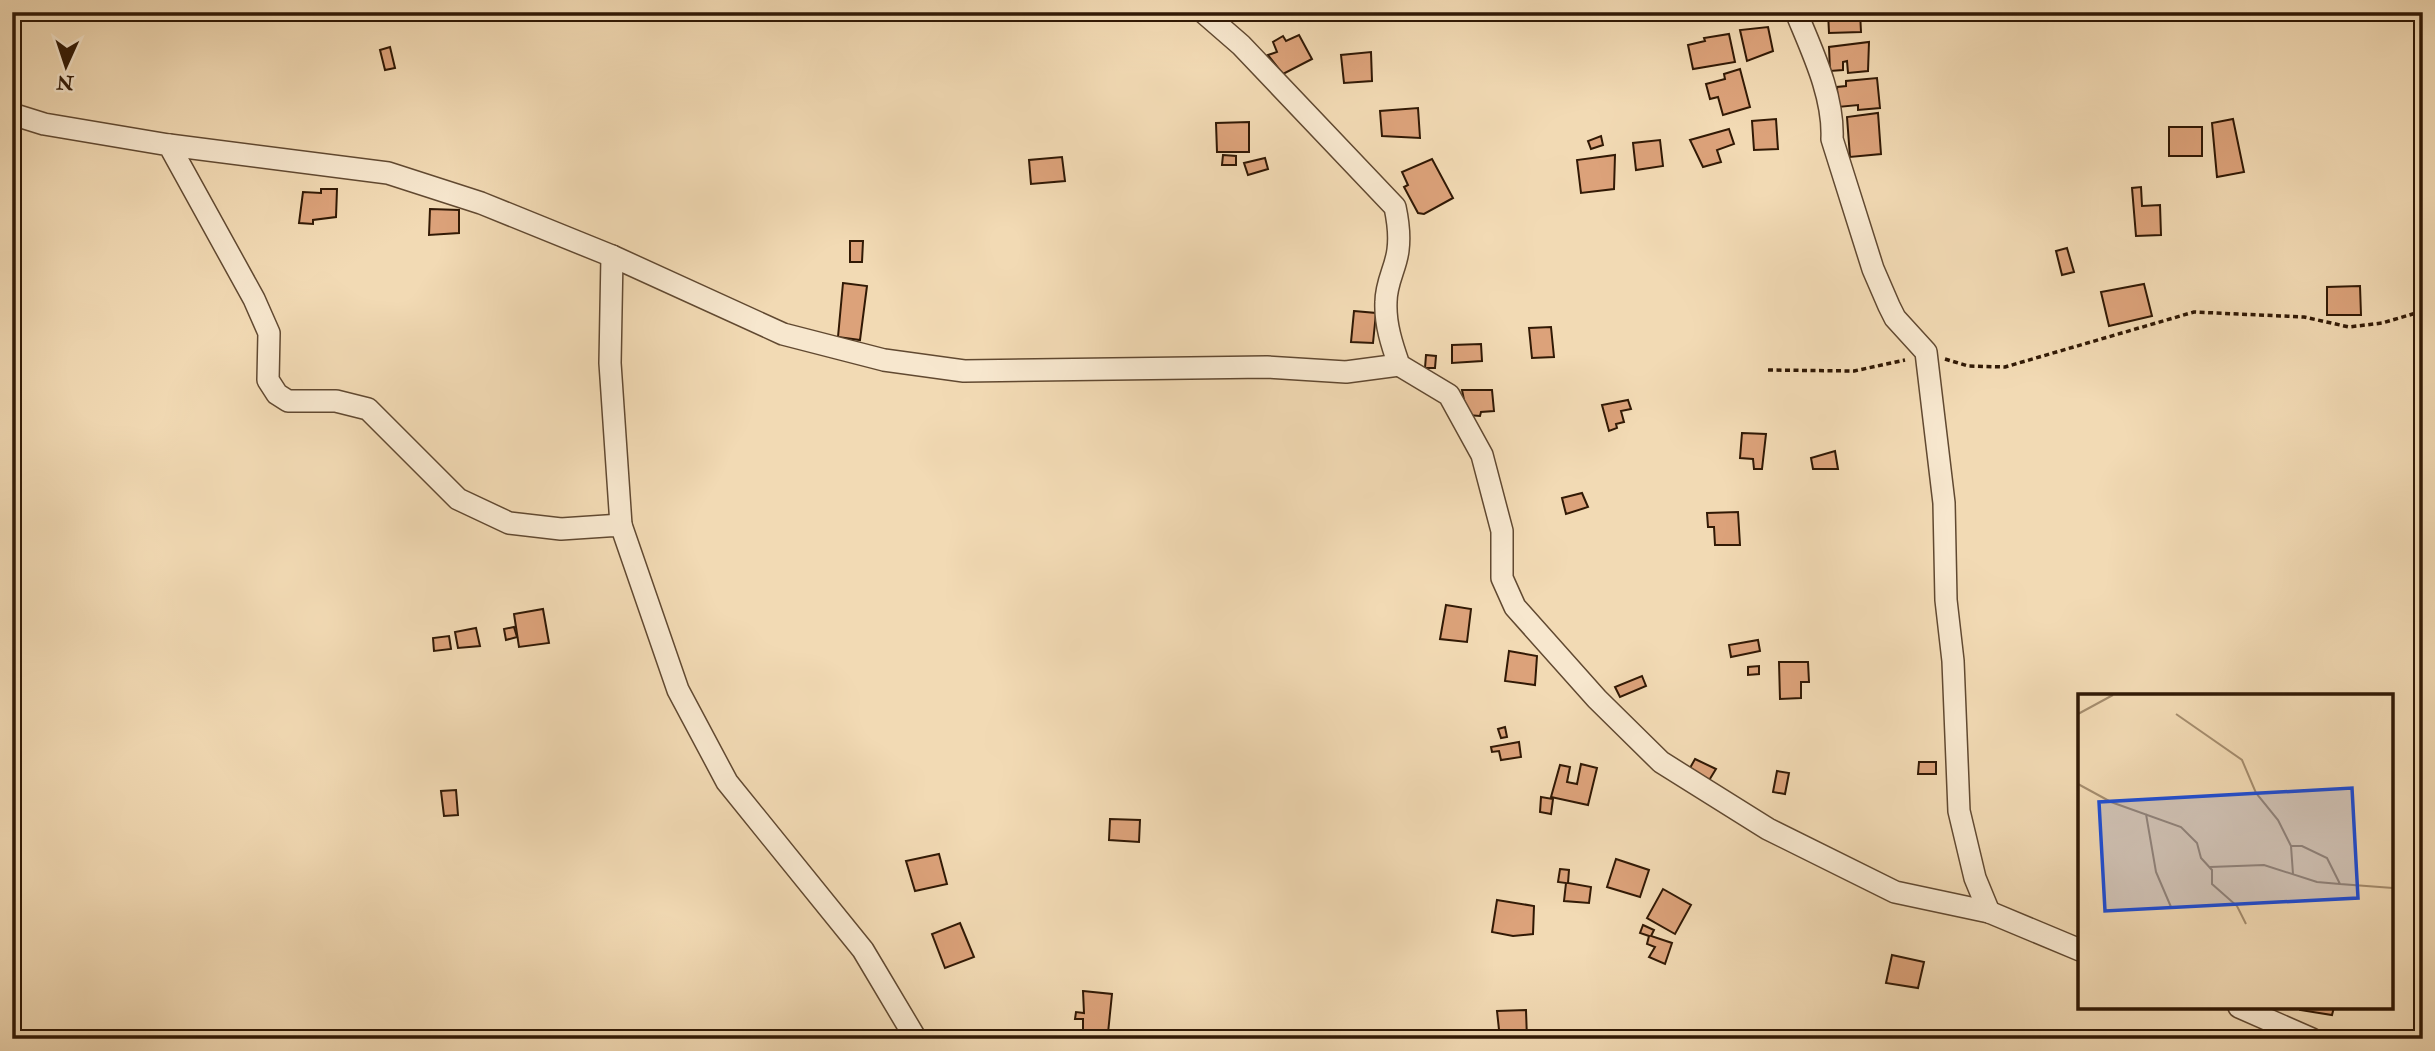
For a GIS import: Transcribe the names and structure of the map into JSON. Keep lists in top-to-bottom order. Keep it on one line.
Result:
{"north":"bottom"}
